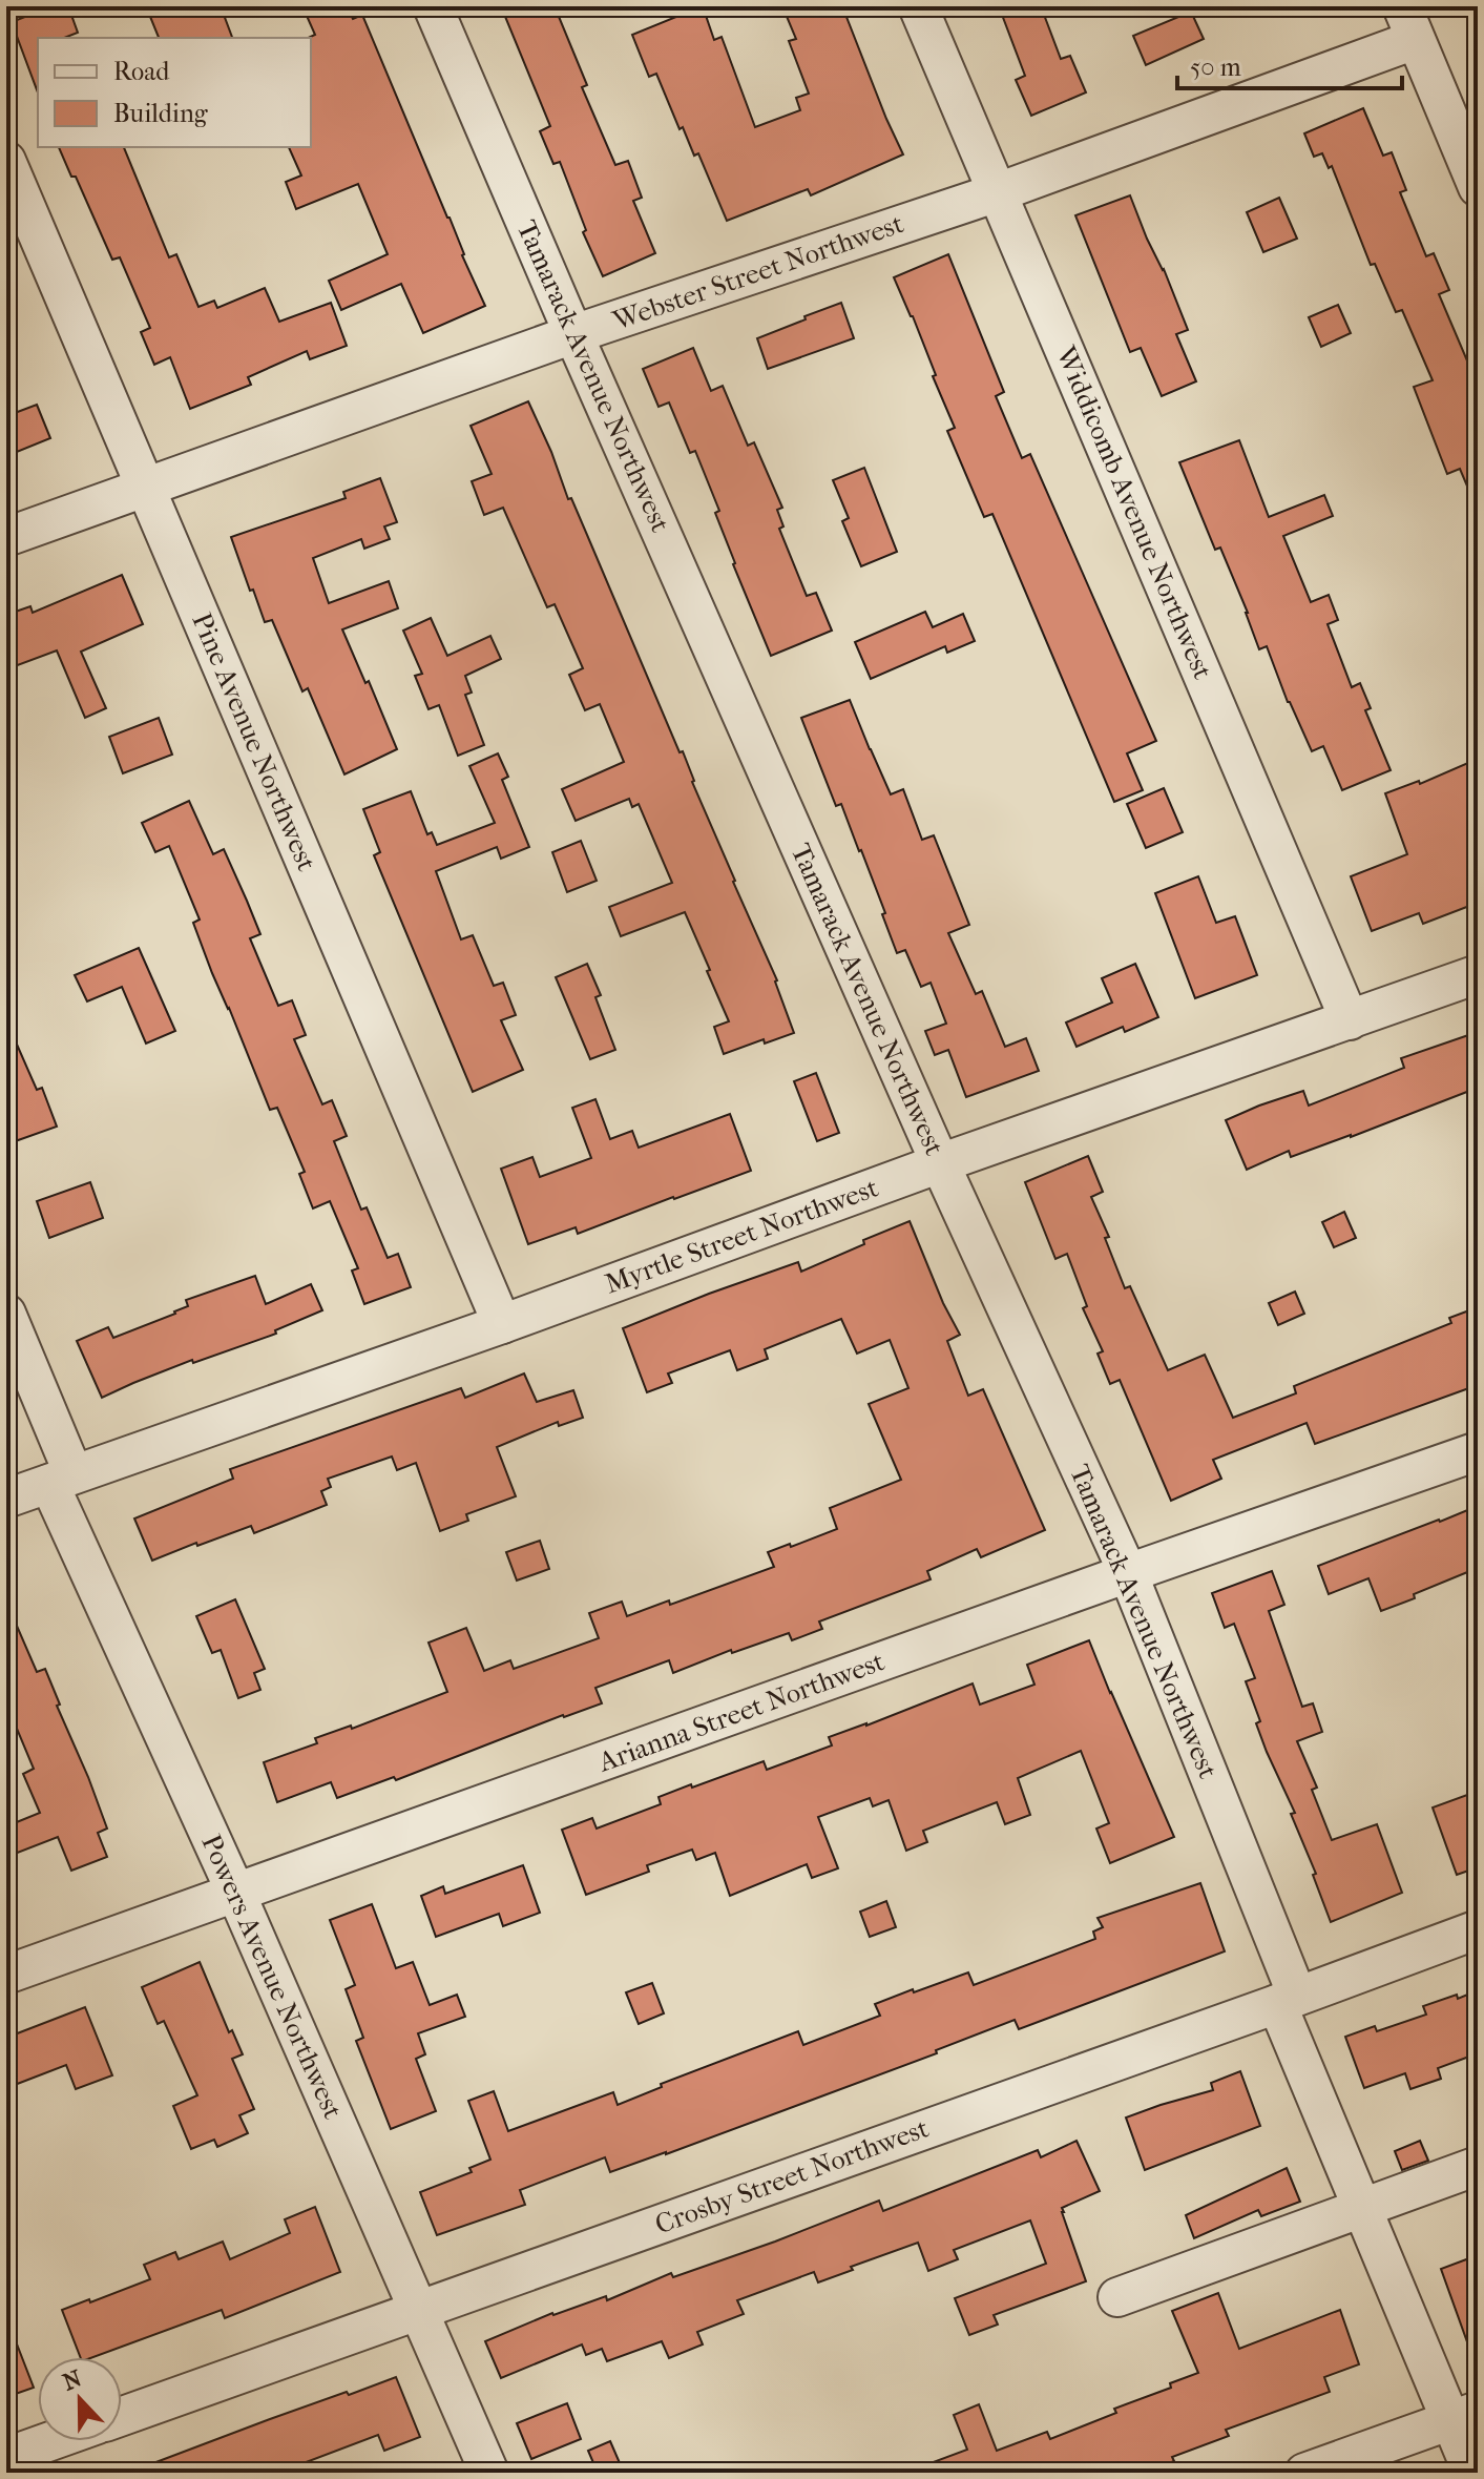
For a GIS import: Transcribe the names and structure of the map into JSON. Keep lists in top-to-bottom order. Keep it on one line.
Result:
{"streets":{"street":["Webster Street Northwest","Tamarack Avenue Northwest","Widdicomb Avenue Northwest","Pine Avenue Northwest","Myrtle Street Northwest","Arianna Street Northwest","Powers Avenue Northwest","Crosby Street Northwest"]},"crossings":[["Webster Street Northwest","Tamarack Avenue Northwest"],["Webster Street Northwest","Widdicomb Avenue Northwest"],["Webster Street Northwest","Pine Avenue Northwest"],["Tamarack Avenue Northwest","Myrtle Street Northwest"],["Tamarack Avenue Northwest","Arianna Street Northwest"],["Tamarack Avenue Northwest","Crosby Street Northwest"],["Widdicomb Avenue Northwest","Myrtle Street Northwest"],["Pine Avenue Northwest","Myrtle Street Northwest"],["Myrtle Street Northwest","Powers Avenue Northwest"],["Arianna Street Northwest","Powers Avenue Northwest"],["Powers Avenue Northwest","Crosby Street Northwest"]],"legend":["Road","Building"],"scale_bar":"50 m","north":"top"}
